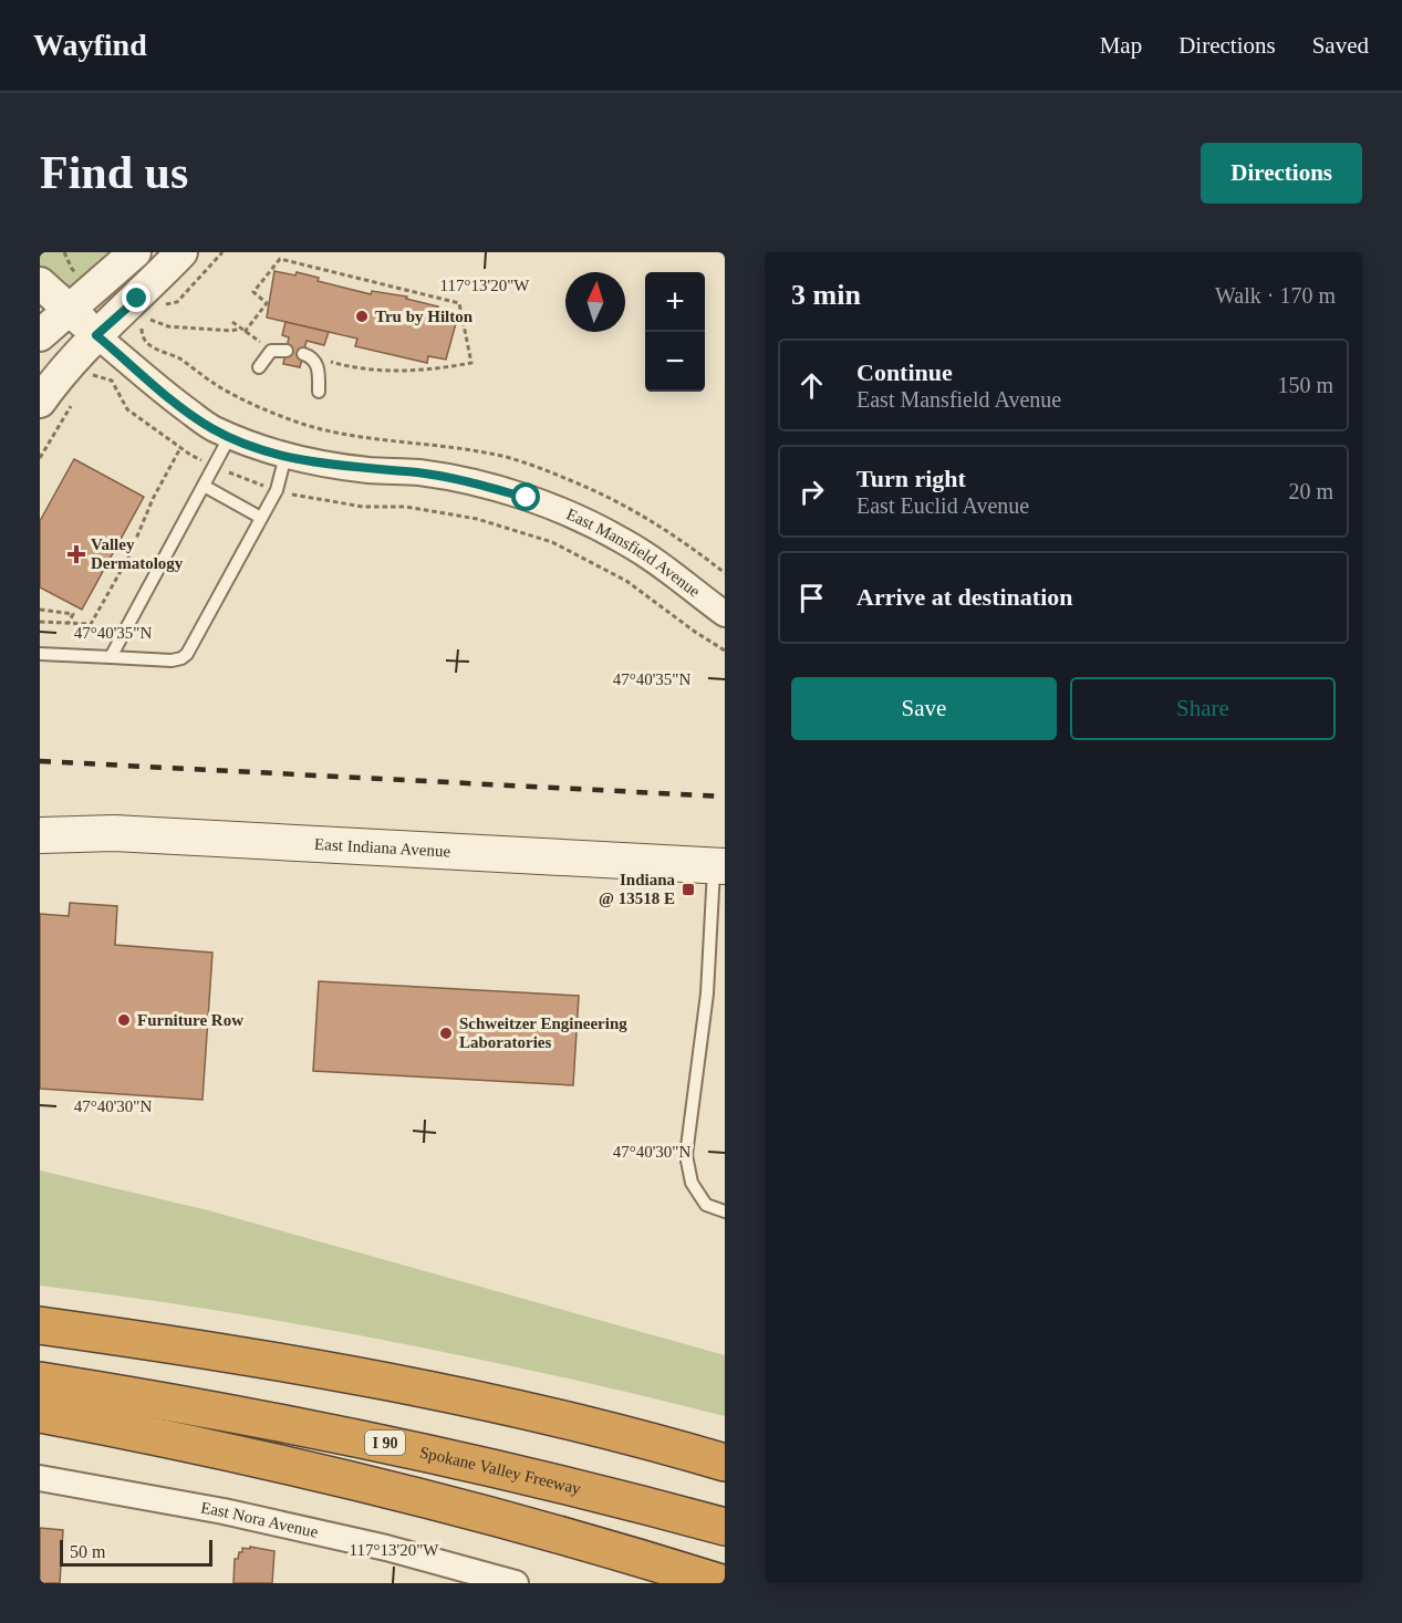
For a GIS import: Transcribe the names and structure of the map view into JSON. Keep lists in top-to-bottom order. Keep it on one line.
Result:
{"streets":{"highway":["I 90","Spokane Valley Freeway"],"main road":["East Indiana Avenue"],"street":["East Mansfield Avenue","East Nora Avenue"]},"places":{"other":["Tru by Hilton","Furniture Row","Schweitzer Engineering Laboratories"],"health":["Valley Dermatology"],"transit":["Indiana @ 13518 E"]},"scale_bar":"50 m","north":"top","page":{"header":"Wayfind","nav":["Map","Directions","Saved"],"buttons":["Directions",["Save","Share"]],"title":"Find us","heading":["3 min","Walk · 170 m"],"map_buttons":["+","−"],"list":[["Continue","East Mansfield Avenue","150 m"],["Turn right","East Euclid Avenue","20 m"],"Arrive at destination"],"scale":"50 m"},"coordinates":["117°13'20\"W","47°40'35\"N","47°40'30\"N"]}
